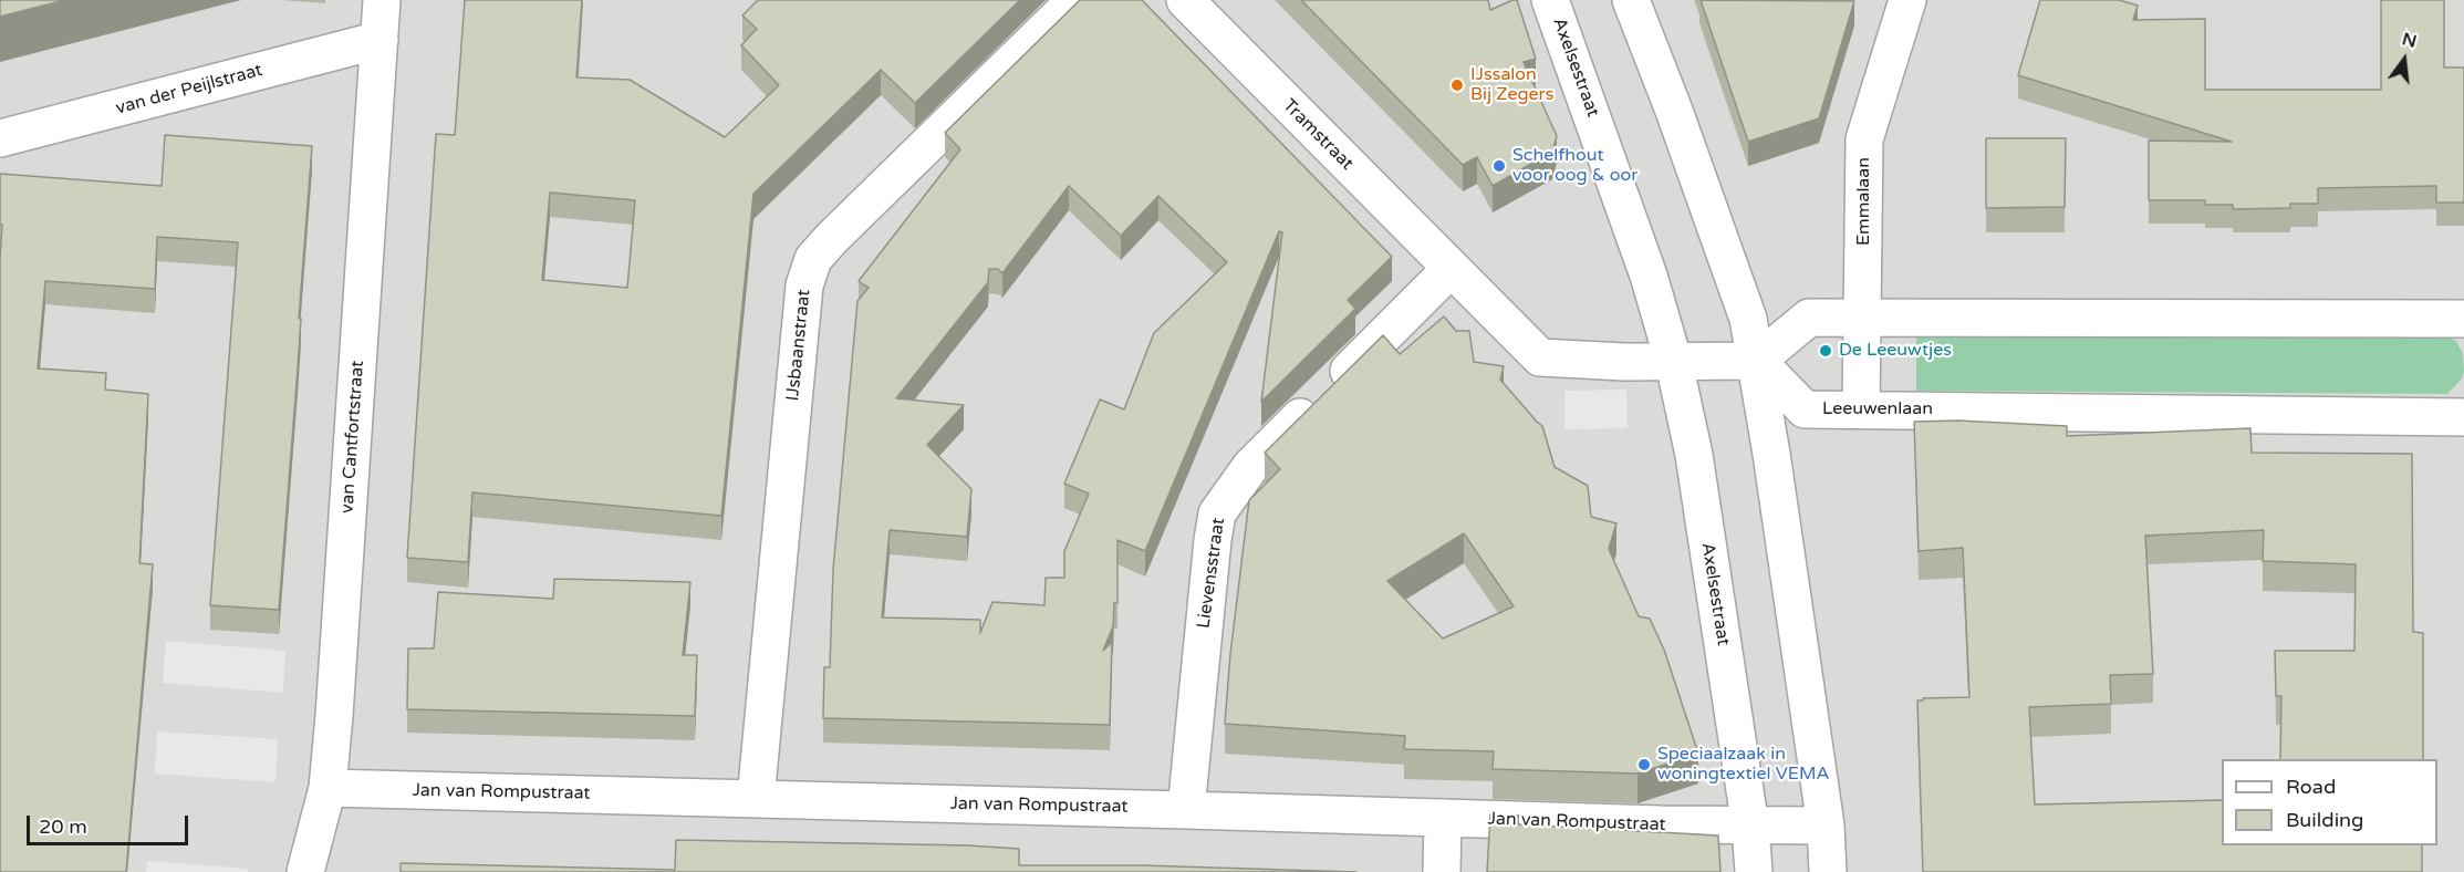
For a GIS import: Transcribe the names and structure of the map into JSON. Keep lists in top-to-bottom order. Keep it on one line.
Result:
{"streets":{"street":["Axelsestraat","van der Peijlstraat","Tramstraat","Emmalaan","IJsbaanstraat","Leeuwenlaan","van Cantfortstraat","Lievensstraat","Jan van Rompustraat"]},"crossings":[["Axelsestraat","Jan van Rompustraat"],["van der Peijlstraat","van Cantfortstraat"],["Tramstraat","Lievensstraat"],["Emmalaan","Leeuwenlaan"],["IJsbaanstraat","Jan van Rompustraat"],["van Cantfortstraat","Jan van Rompustraat"],["Lievensstraat","Jan van Rompustraat"]],"places":["IJssalon Bij Zegers","Schelfhout voor oog & oor","De Leeuwtjes","Speciaalzaak in woningtextiel VEMA"],"legend":["Road","Building"],"scale_bar":"20 m","north":"top"}
